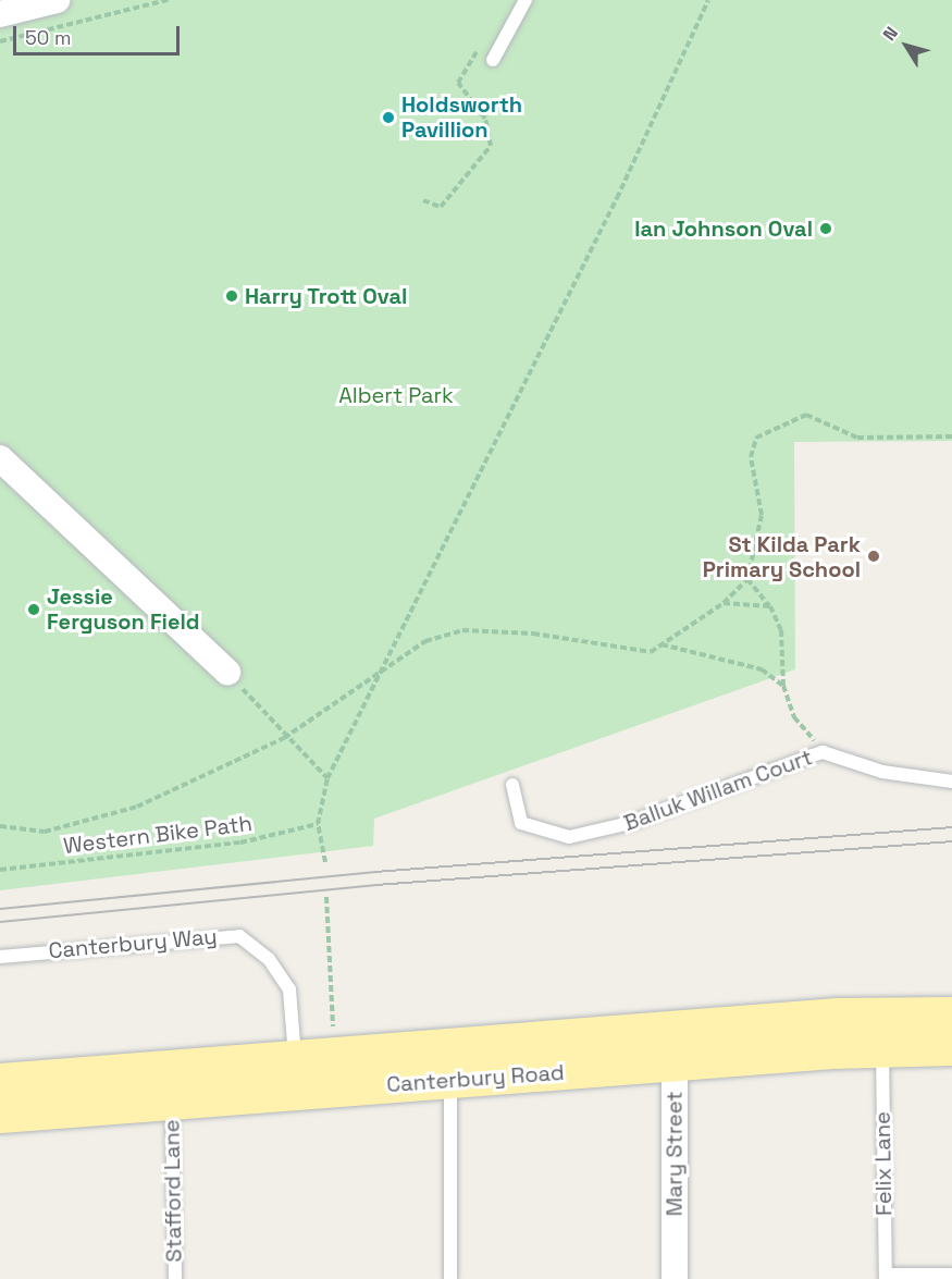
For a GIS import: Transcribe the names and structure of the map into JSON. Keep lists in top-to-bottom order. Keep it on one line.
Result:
{"streets":{"main road":["Canterbury Road"],"street":["Mary Street"],"lane":["Balluk Willam Court","Canterbury Way","Felix Lane","Stafford Lane"],"path":["Western Bike Path"]},"crossings":[["Canterbury Way","Canterbury Road"],["Canterbury Road","Mary Street"],["Canterbury Road","Felix Lane"],["Canterbury Road","Stafford Lane"]],"parks":["Albert Park"],"places":["Holdsworth Pavillion","Ian Johnson Oval","Harry Trott Oval","St Kilda Park Primary School","Jessie Ferguson Field"],"scale_bar":"50 m","north":"top left"}
